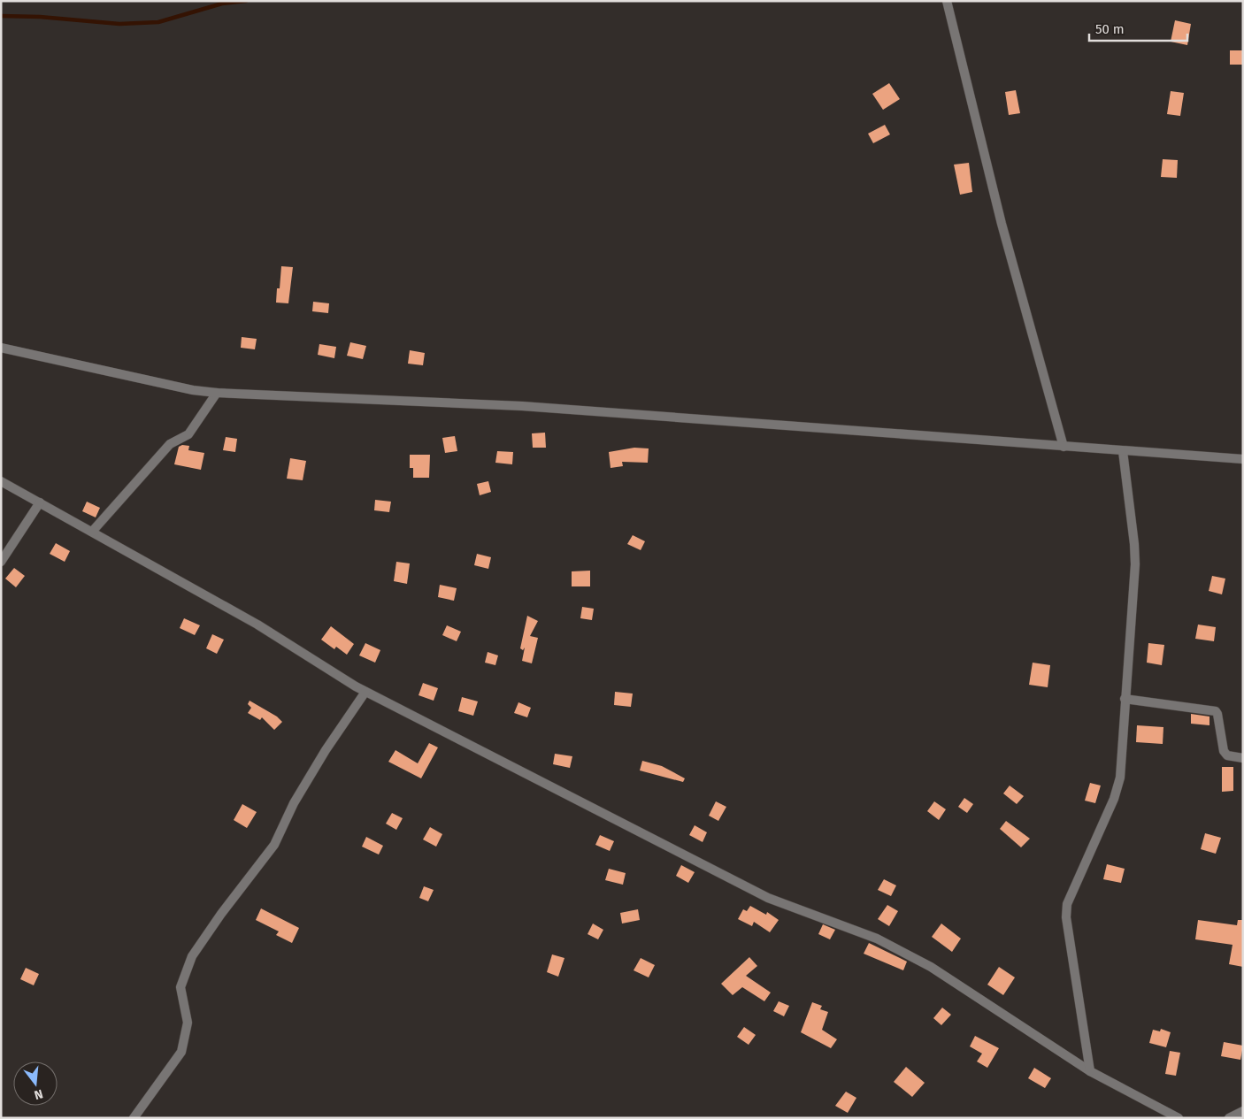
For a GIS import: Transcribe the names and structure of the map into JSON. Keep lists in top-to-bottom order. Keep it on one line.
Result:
{"scale_bar":"50 m","north":"bottom"}
